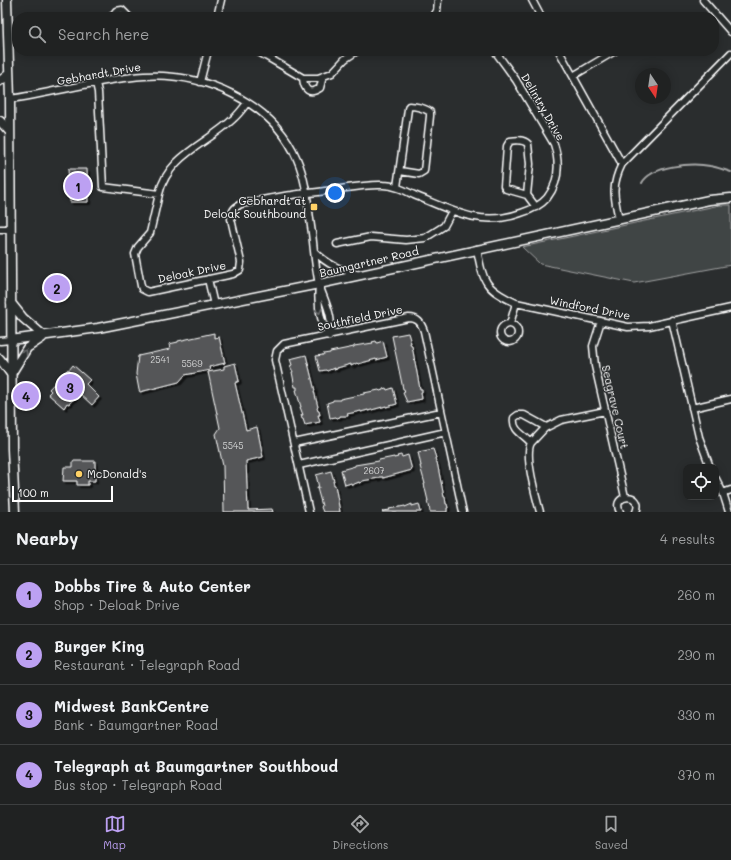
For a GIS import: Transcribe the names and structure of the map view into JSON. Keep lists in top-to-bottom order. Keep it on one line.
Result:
{"streets":{"main road":["Baumgartner Road"],"street":["Gebhardt Drive","Delintry Drive","Deloak Drive","Windford Drive","Southfield Drive","Seagrave Court"]},"crossings":[["Gebhardt Drive","Baumgartner Road"],["Gebhardt Drive","Deloak Drive"],["Gebhardt Drive","Southfield Drive"],["Delintry Drive","Deloak Drive"],["Baumgartner Road","Windford Drive"],["Windford Drive","Seagrave Court"]],"places":{"transit":["Gebhardt at Deloak Southbound"],"other":["McDonald's"]},"house_numbers":["2541","5569","5545","2607"],"scale_bar":"100 m","north":"bottom","page":{"search":"Search here","pins":["1","2","3","4"],"scale":"100 m","heading":["Nearby","4 results"],"list":[{"mark":"1","name":"Dobbs Tire & Auto Center","note":"Shop · Deloak Drive","value":"260 m"},{"mark":"2","name":"Burger King","note":"Restaurant · Telegraph Road","value":"290 m"},{"mark":"3","name":"Midwest BankCentre","note":"Bank · Baumgartner Road","value":"330 m"},{"mark":"4","name":"Telegraph at Baumgartner Southboud","note":"Bus stop · Telegraph Road","value":"370 m"}],"nav":["Map","Directions","Saved"]}}
